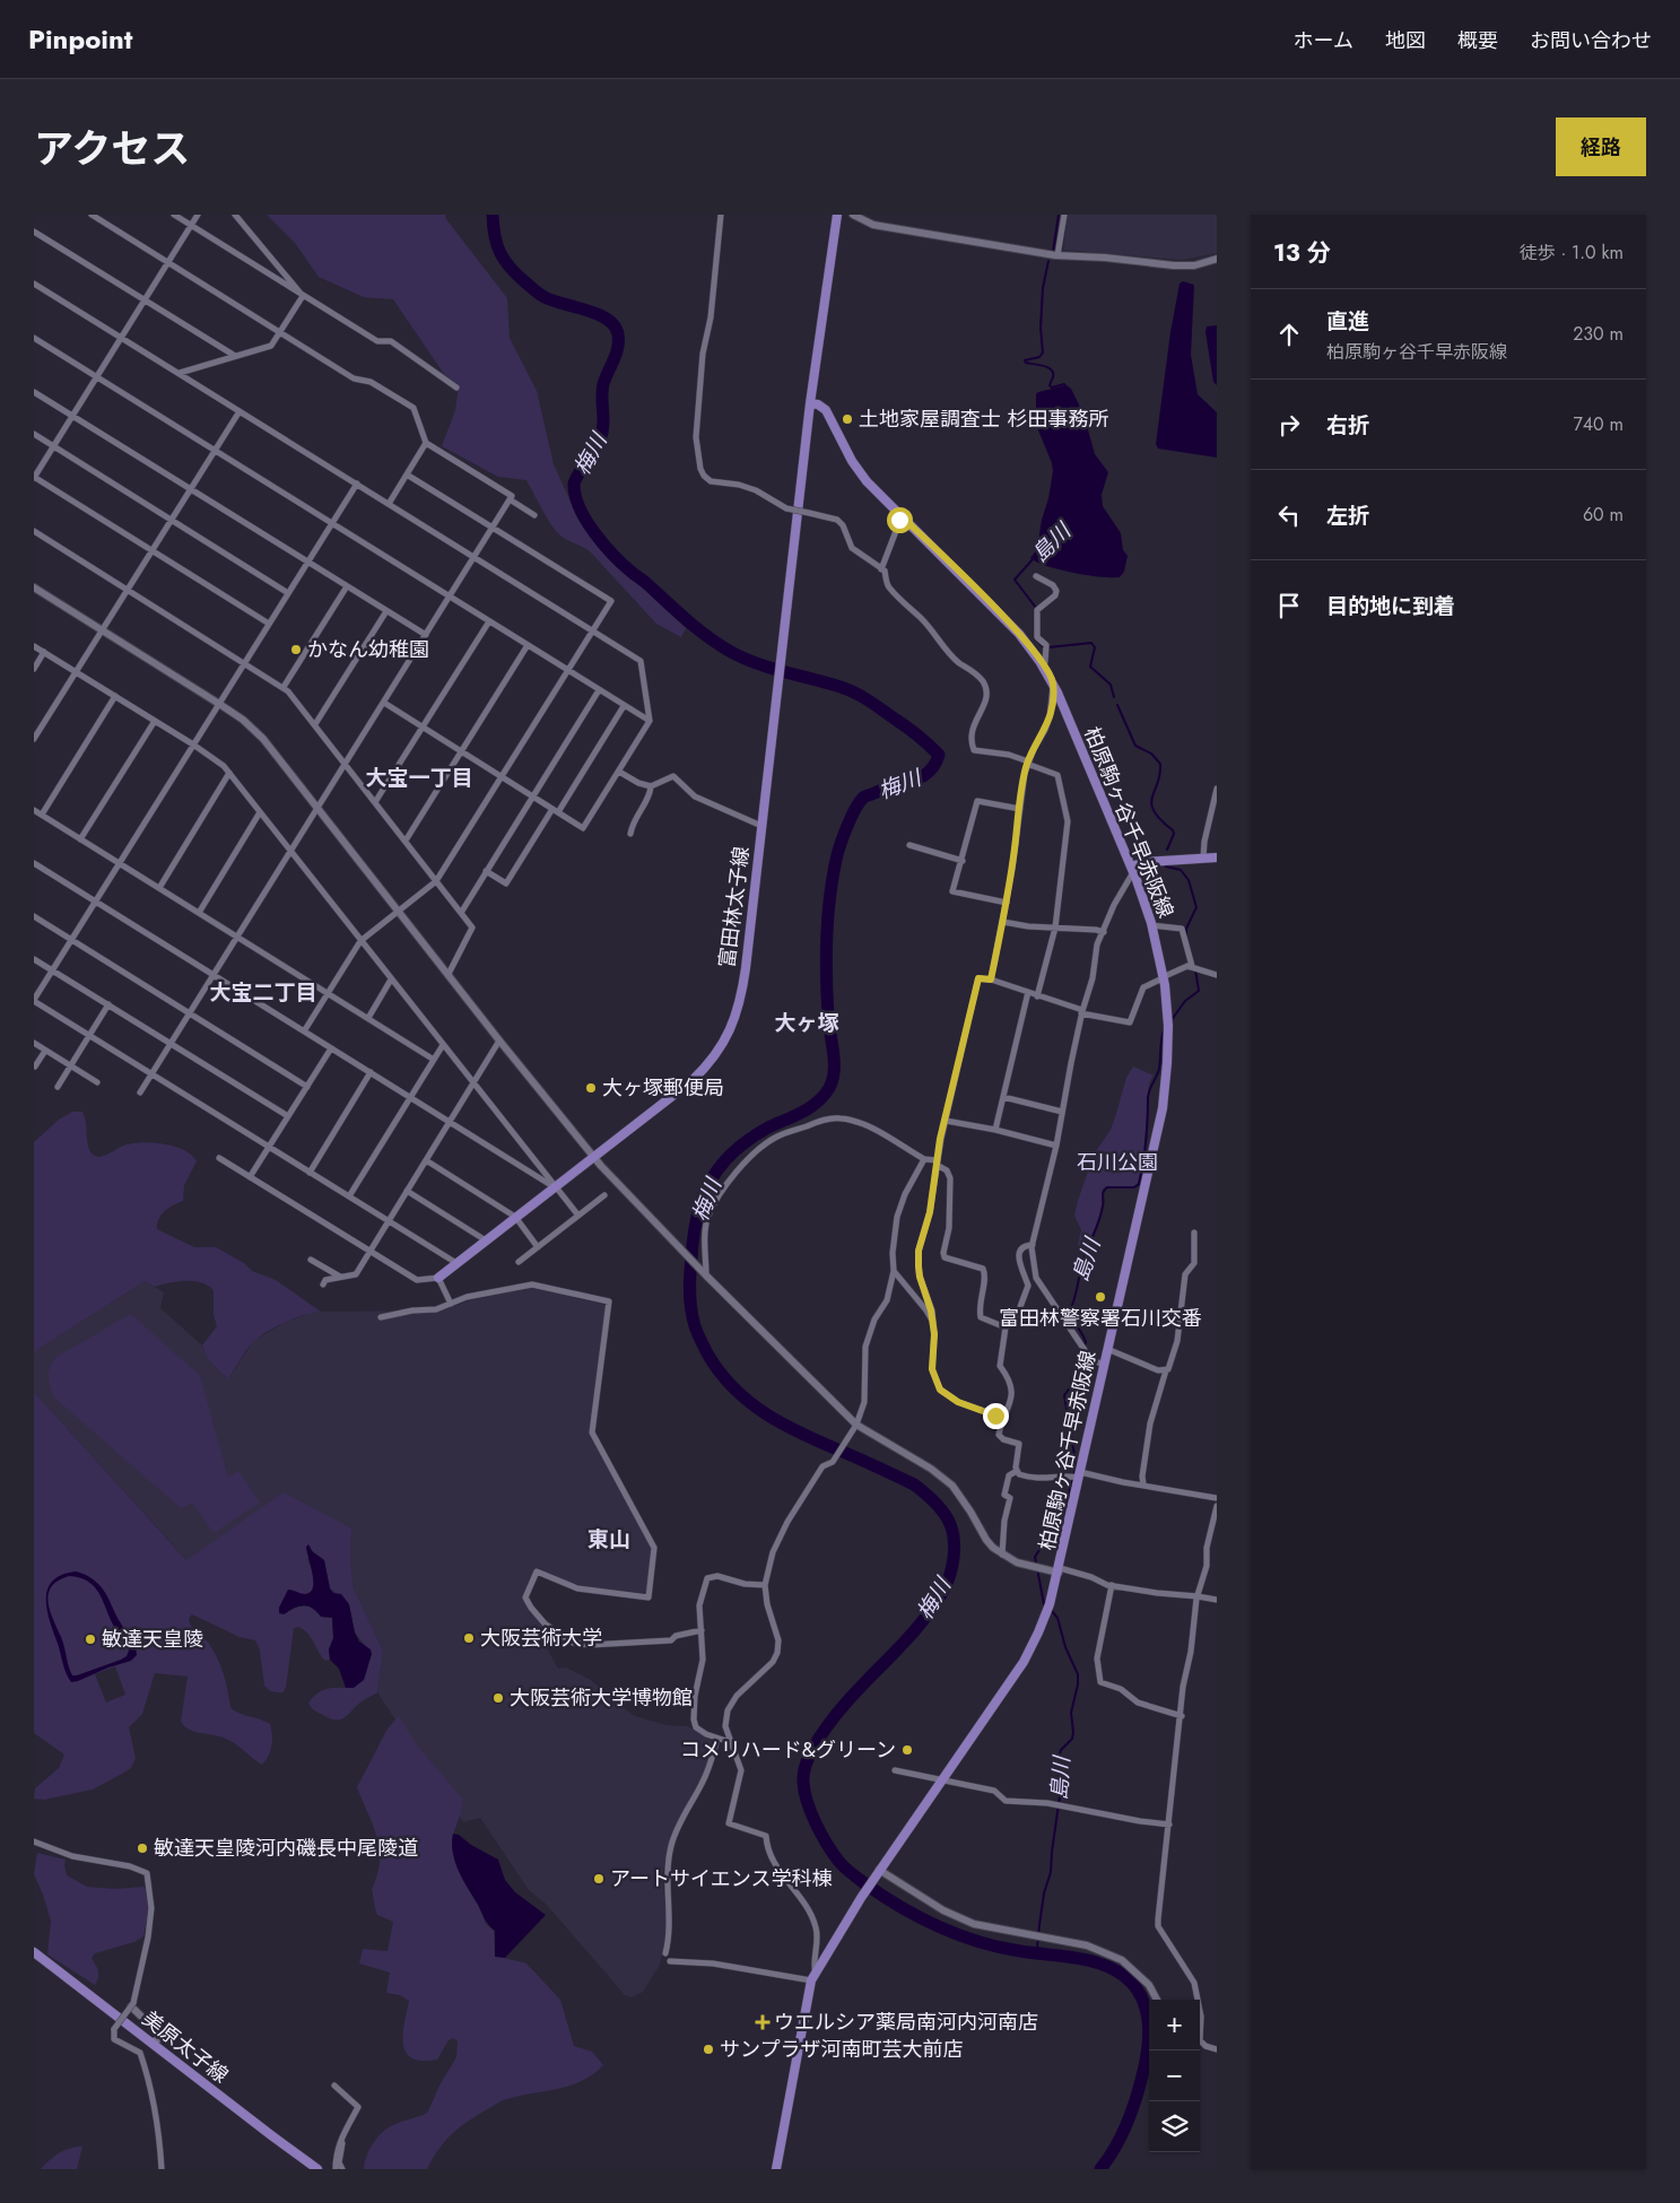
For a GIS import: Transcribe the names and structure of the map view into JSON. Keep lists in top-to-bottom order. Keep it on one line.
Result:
{"streets":{"main road":["柏原駒ヶ谷千早赤阪線","富田林太子線","美原太子線"]},"crossings":[["柏原駒ヶ谷千早赤阪線","富田林太子線"]],"districts":["大宝一丁目","大宝二丁目","大ヶ塚","東山"],"water":["梅川","島川"],"parks":["石川公園"],"places":{"other":["土地家屋調査士 杉田事務所","かなん幼稚園","大ヶ塚郵便局","富田林警察署石川交番","大阪芸術大学","敏達天皇陵","大阪芸術大学博物館","コメリハード&グリーン","敏達天皇陵河内磯長中尾陵道","アートサイエンス学科棟","サンプラザ河南町芸大前店"],"health":["ウエルシア薬局南河内河南店"]},"page":{"header":"Pinpoint","nav":["ホーム","地図","概要","お問い合わせ"],"title":"アクセス","buttons":"経路","heading":["13 分","徒歩 · 1.0 km"],"list":[["直進","柏原駒ヶ谷千早赤阪線","230 m"],["右折","740 m"],["左折","60 m"],"目的地に到着"],"map_buttons":["+","−"]}}
